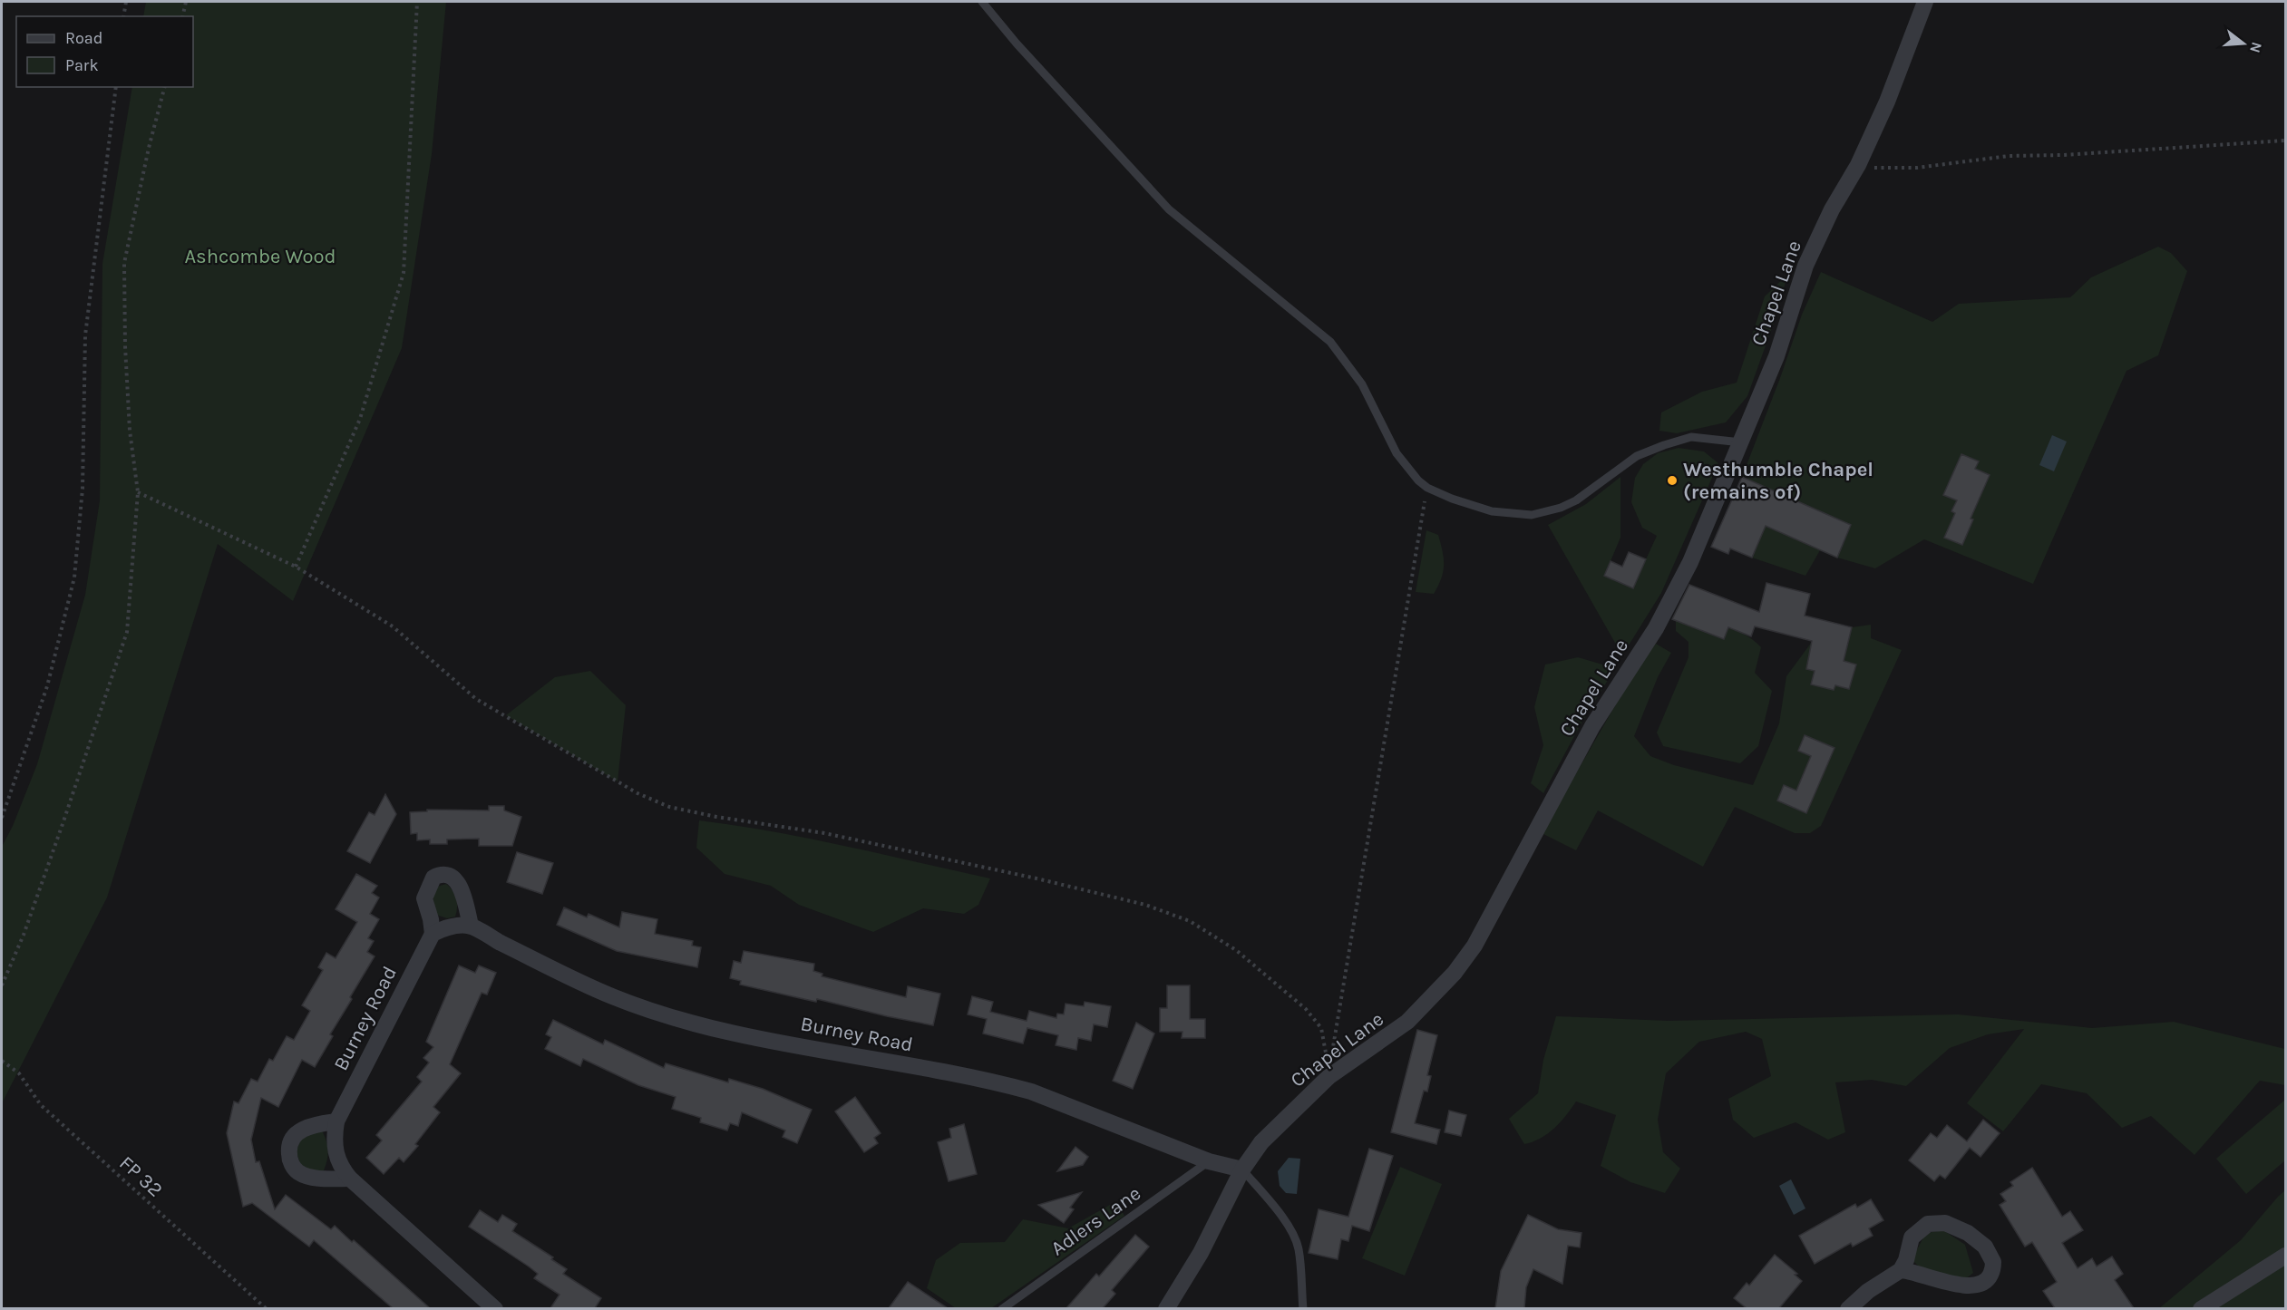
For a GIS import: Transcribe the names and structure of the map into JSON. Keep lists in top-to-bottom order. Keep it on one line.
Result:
{"streets":{"street":["Chapel Lane","Burney Road"],"lane":["Adlers Lane"],"path":["FP 32"]},"crossings":[["Chapel Lane","Burney Road"],["Burney Road","Adlers Lane"]],"parks":["Ashcombe Wood"],"places":["Westhumble Chapel (remains of)"],"legend":["Road","Park"],"north":"right"}
